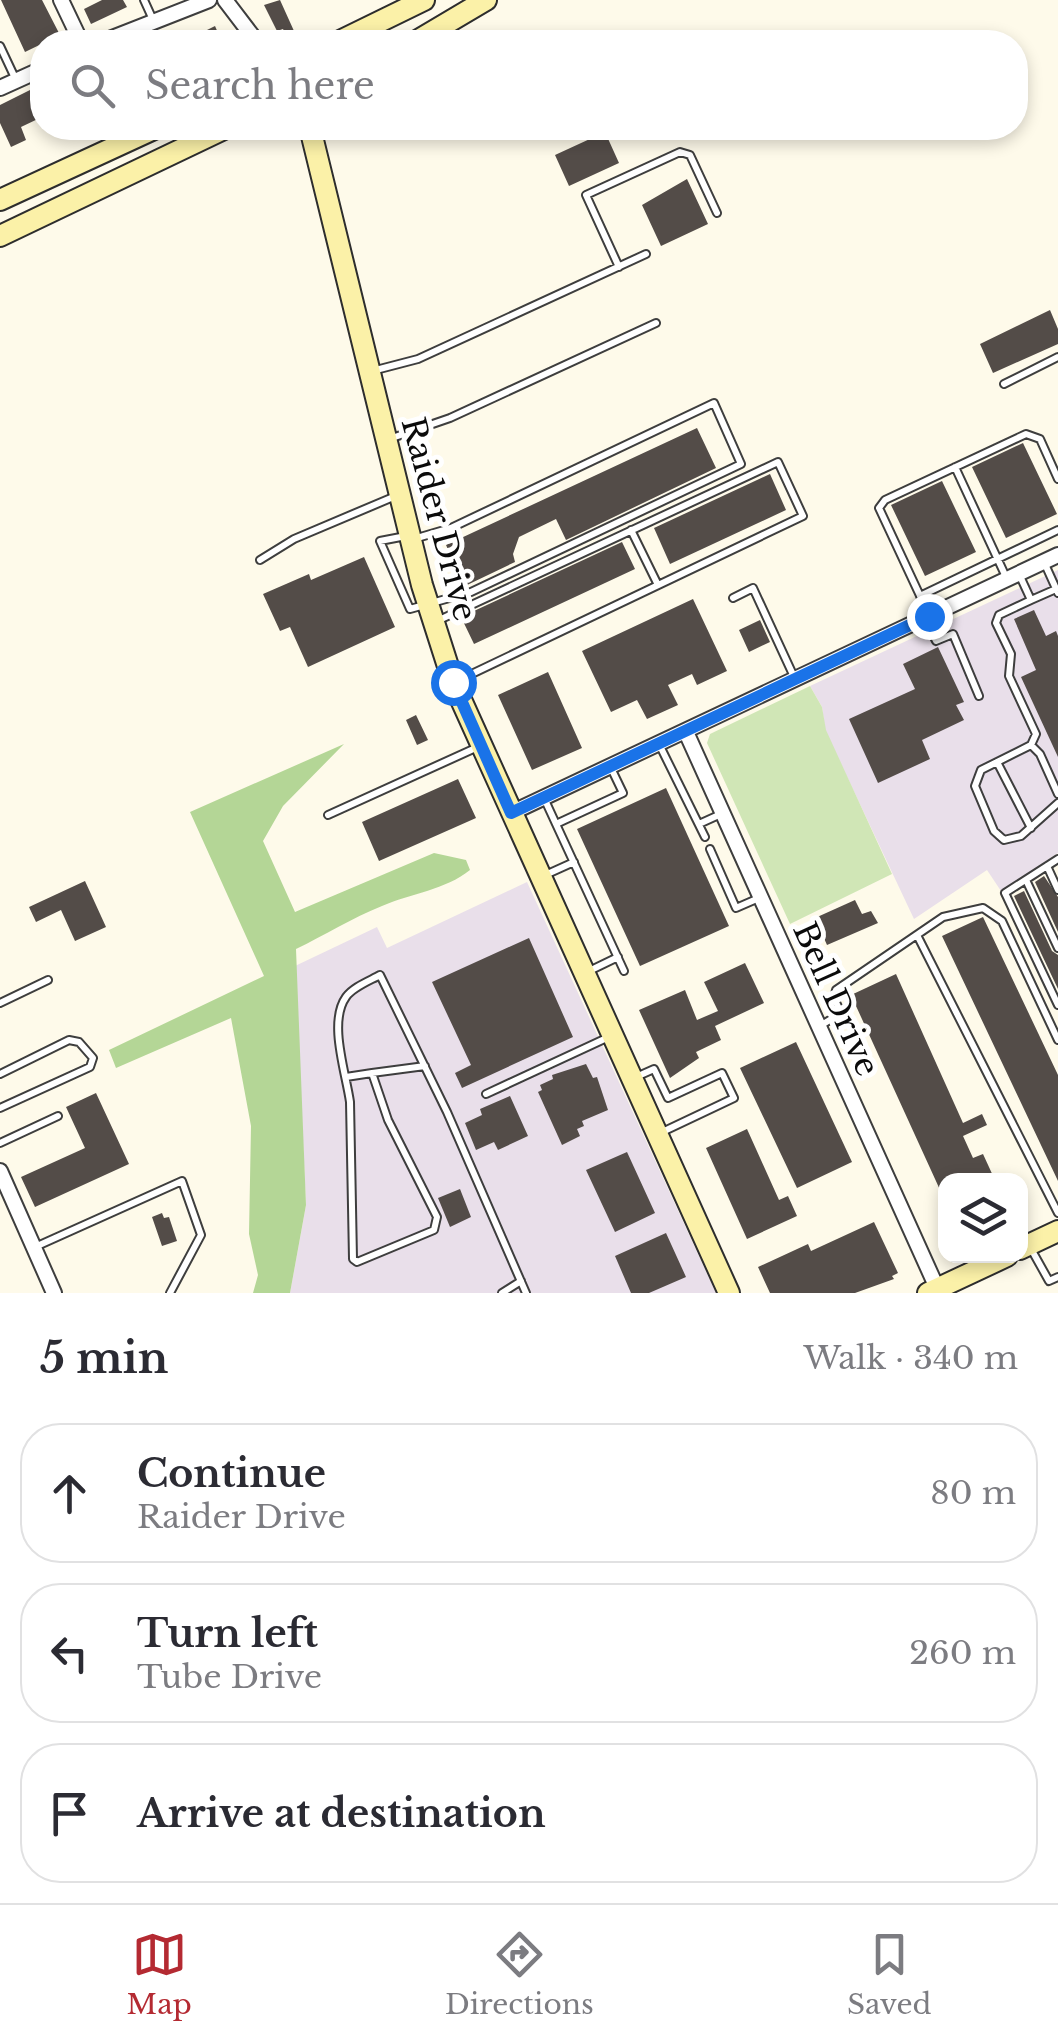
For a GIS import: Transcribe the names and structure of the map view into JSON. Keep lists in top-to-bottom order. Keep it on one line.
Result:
{"streets":{"main road":["Raider Drive"],"street":["Bell Drive"]},"page":{"search":"Search here","heading":["5 min","Walk · 340 m"],"list":[["Continue","Raider Drive","80 m"],["Turn left","Tube Drive","260 m"],"Arrive at destination"],"nav":["Map","Directions","Saved"]}}
